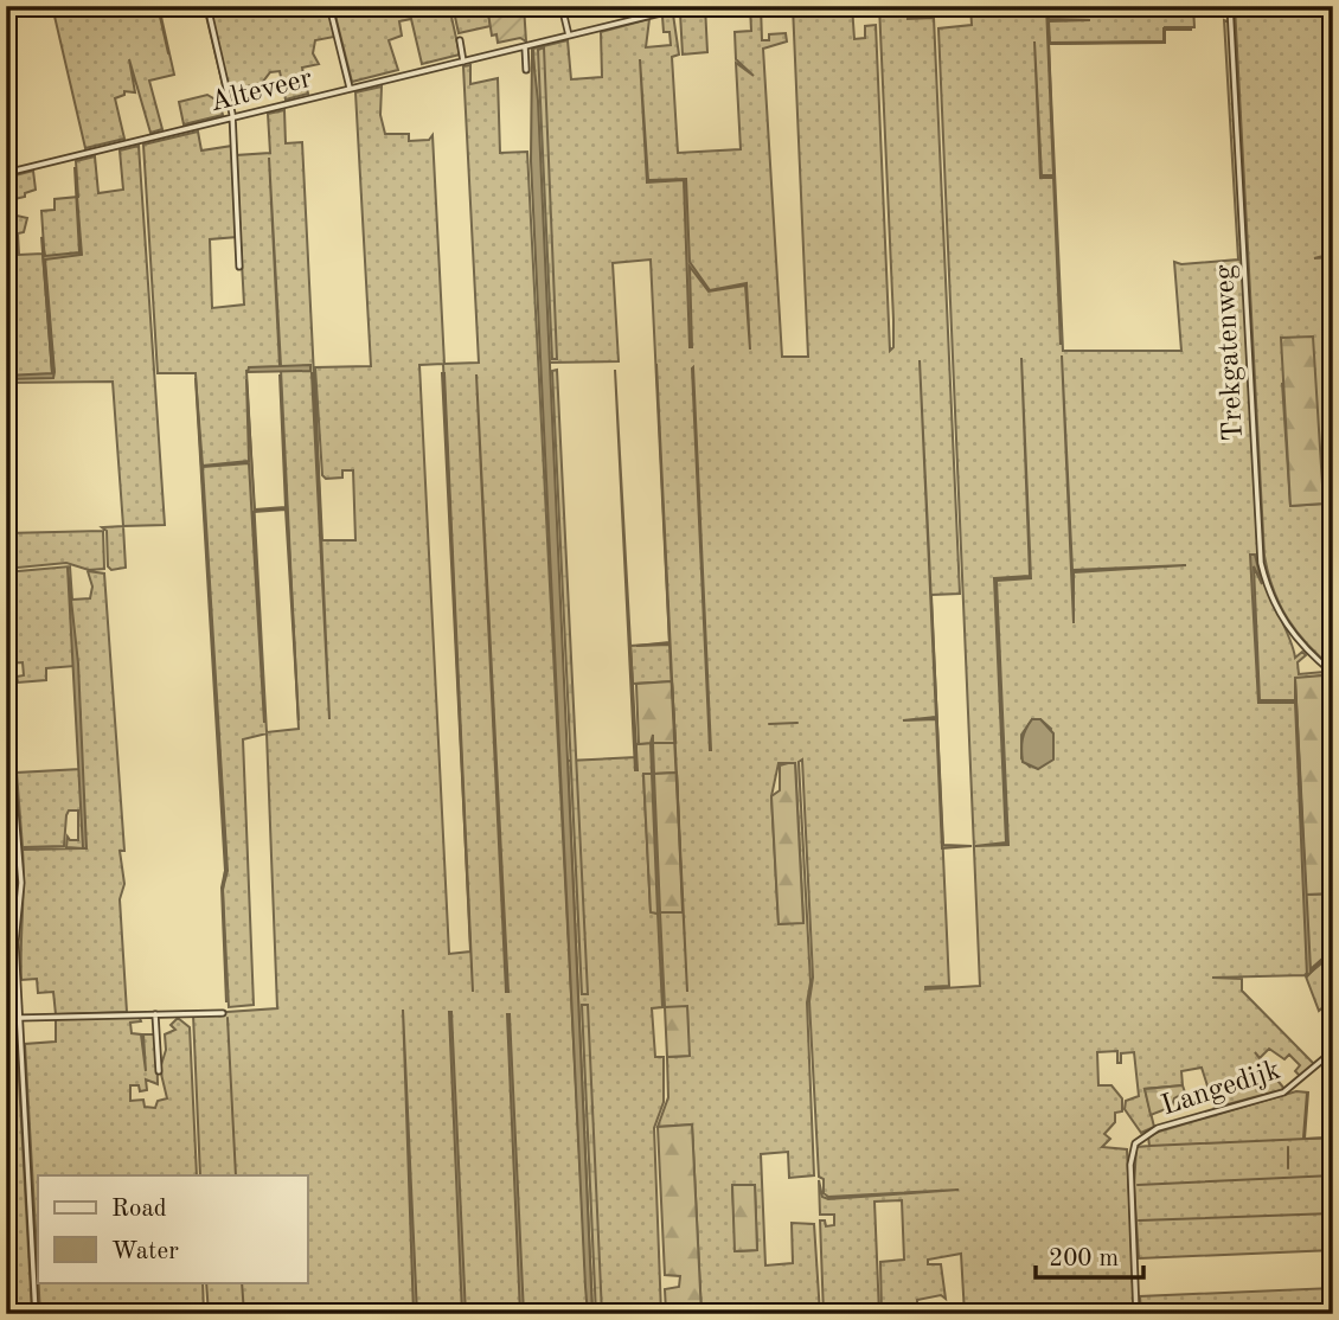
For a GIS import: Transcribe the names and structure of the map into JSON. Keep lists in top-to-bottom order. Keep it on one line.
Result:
{"streets":{"street":["Alteveer","Trekgatenweg","Langedijk"]},"legend":["Road","Water"],"scale_bar":"200 m"}
